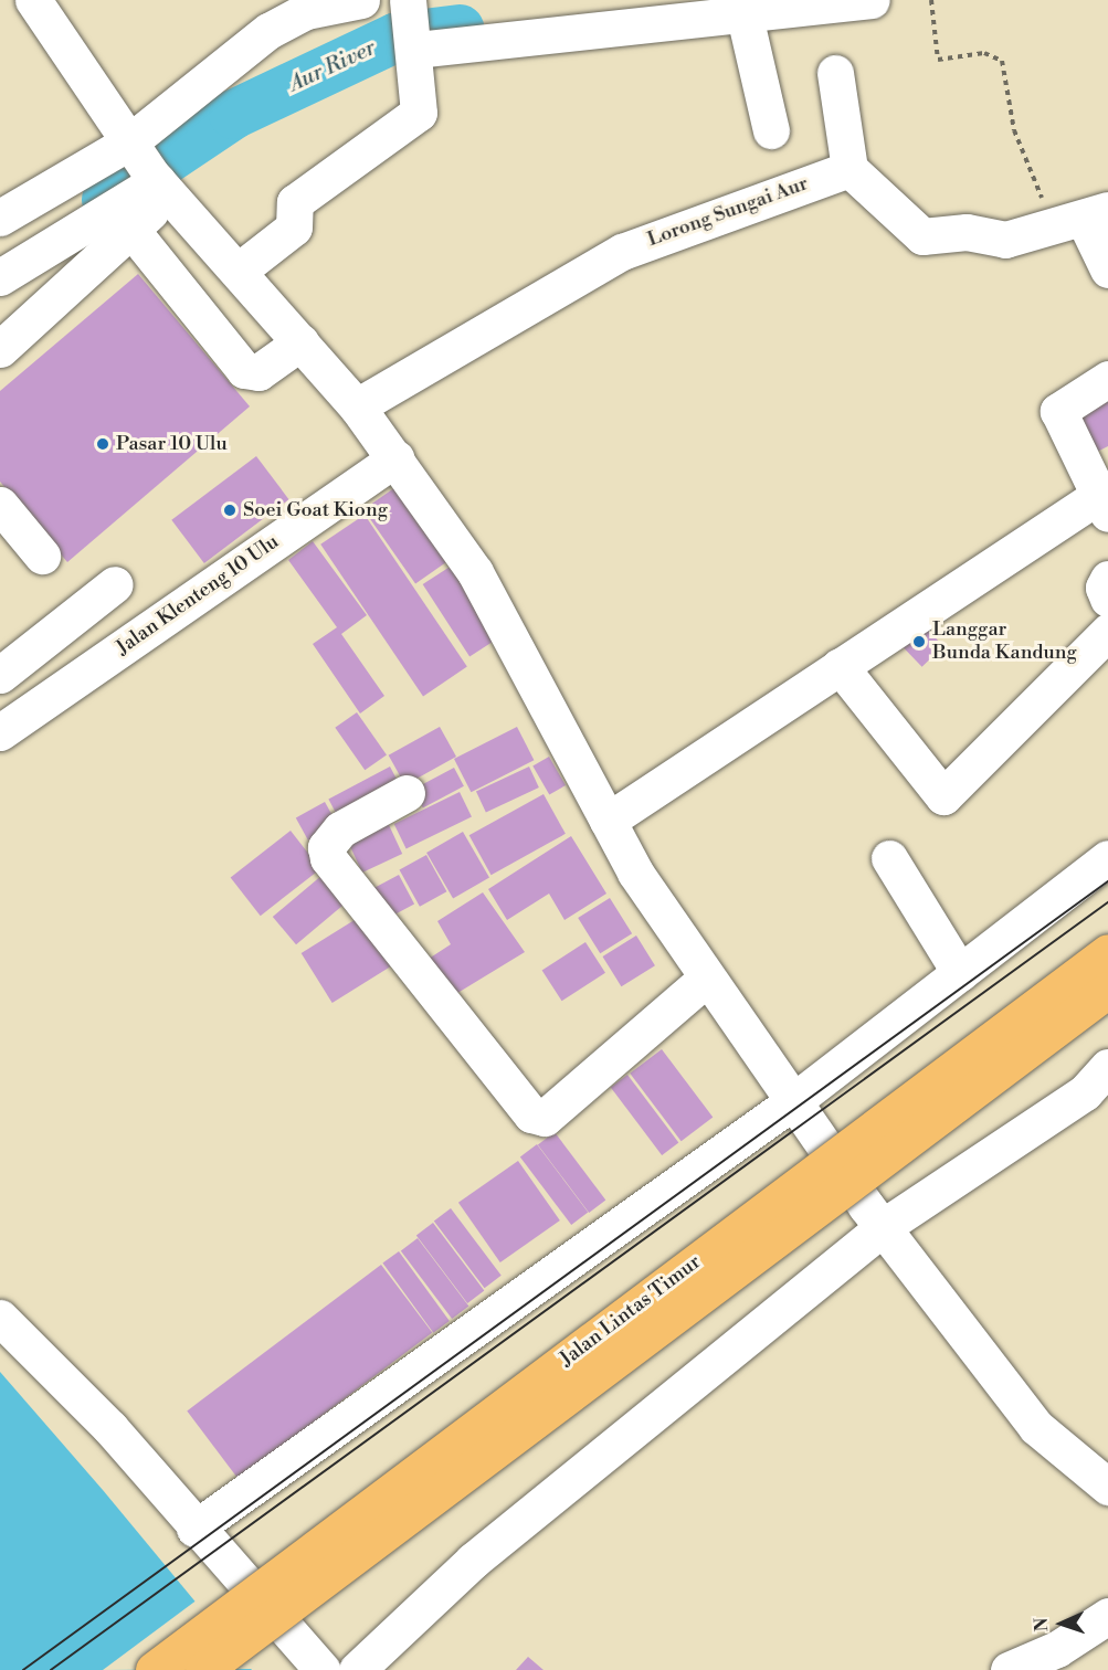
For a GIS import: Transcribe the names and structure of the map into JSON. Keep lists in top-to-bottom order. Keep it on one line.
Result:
{"streets":{"highway":["Jalan Lintas Timur"],"street":["Lorong Sungai Aur","Jalan Klenteng 10 Ulu"]},"water":["Aur River"],"places":["Pasar 10 Ulu","Soei Goat Kiong","Langgar Bunda Kandung"],"north":"left"}
